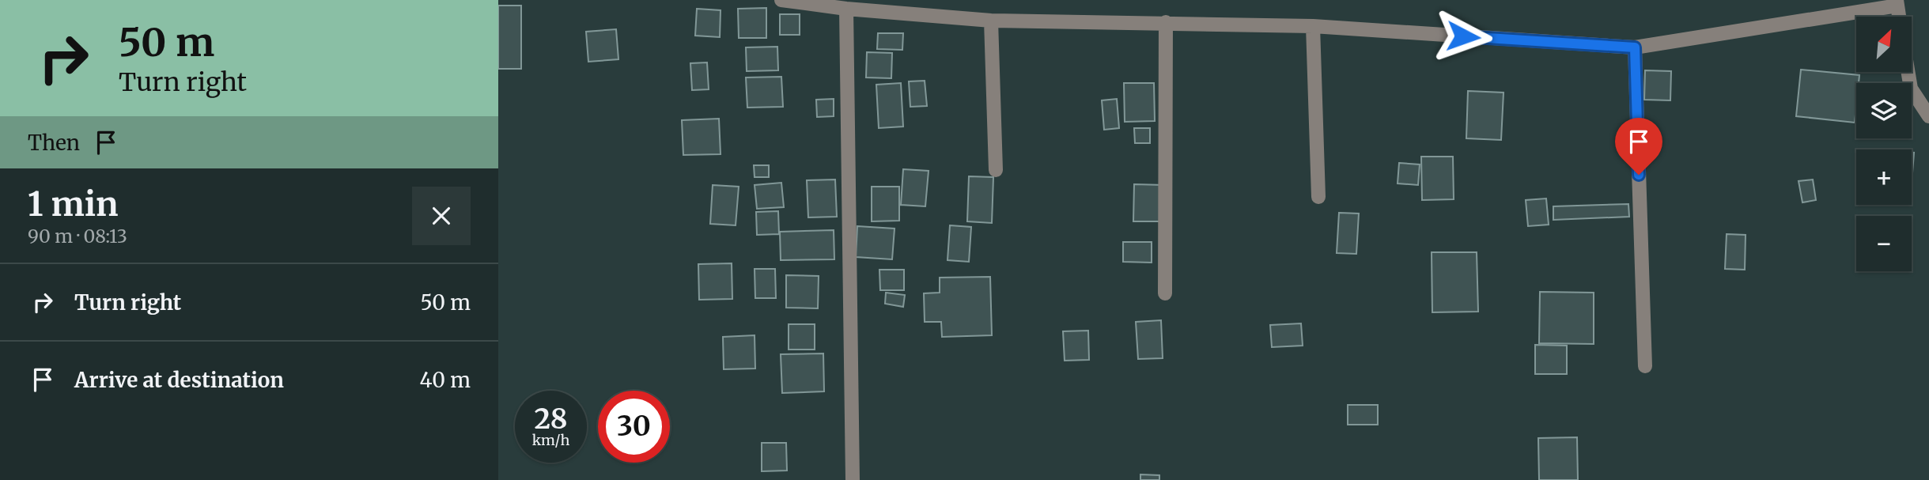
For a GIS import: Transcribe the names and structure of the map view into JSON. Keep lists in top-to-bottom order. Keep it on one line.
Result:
{"north":"top right","page":{"turn":["50 m","Turn right"],"map_buttons":["+","−"],"then":"Then","heading":["1 min","90 m · 08:13"],"list":[{"name":"Turn right","value":"50 m"},{"name":"Arrive at destination","value":"40 m"}],"speed":"28 km/h","limit":"30"}}
